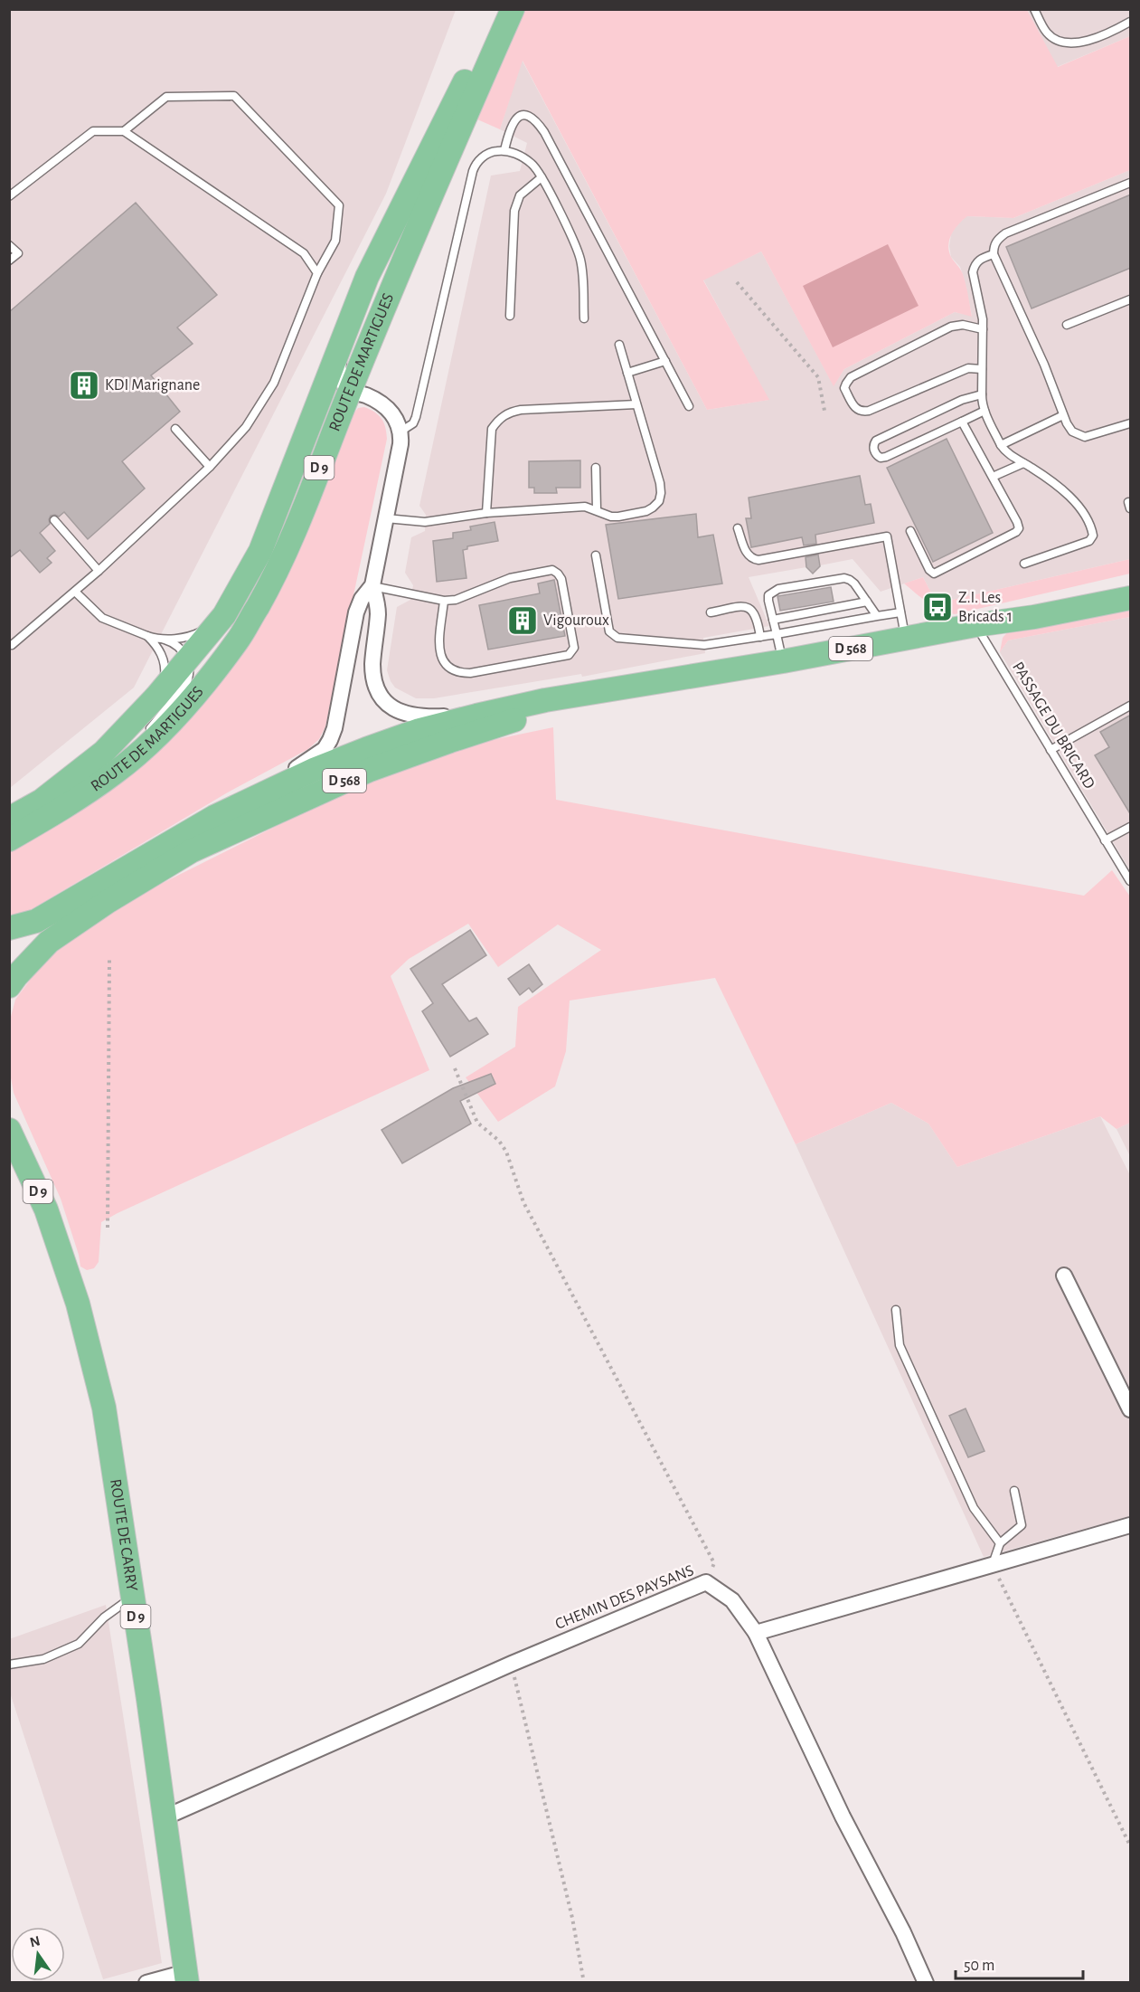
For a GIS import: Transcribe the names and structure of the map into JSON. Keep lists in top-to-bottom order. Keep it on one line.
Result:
{"streets":{"main road":["ROUTE DE MARTIGUES","D 9","D 568","ROUTE DE CARRY"],"street":["CHEMIN DES PAYSANS"],"lane":["PASSAGE DU BRICARD"]},"crossings":[["D 568","PASSAGE DU BRICARD"],["ROUTE DE CARRY","CHEMIN DES PAYSANS"]],"places":{"building":["KDI Marignane","Vigouroux"],"bus stop":["Z.I. Les Bricads 1"]},"scale_bar":"50 m","north":"top"}
